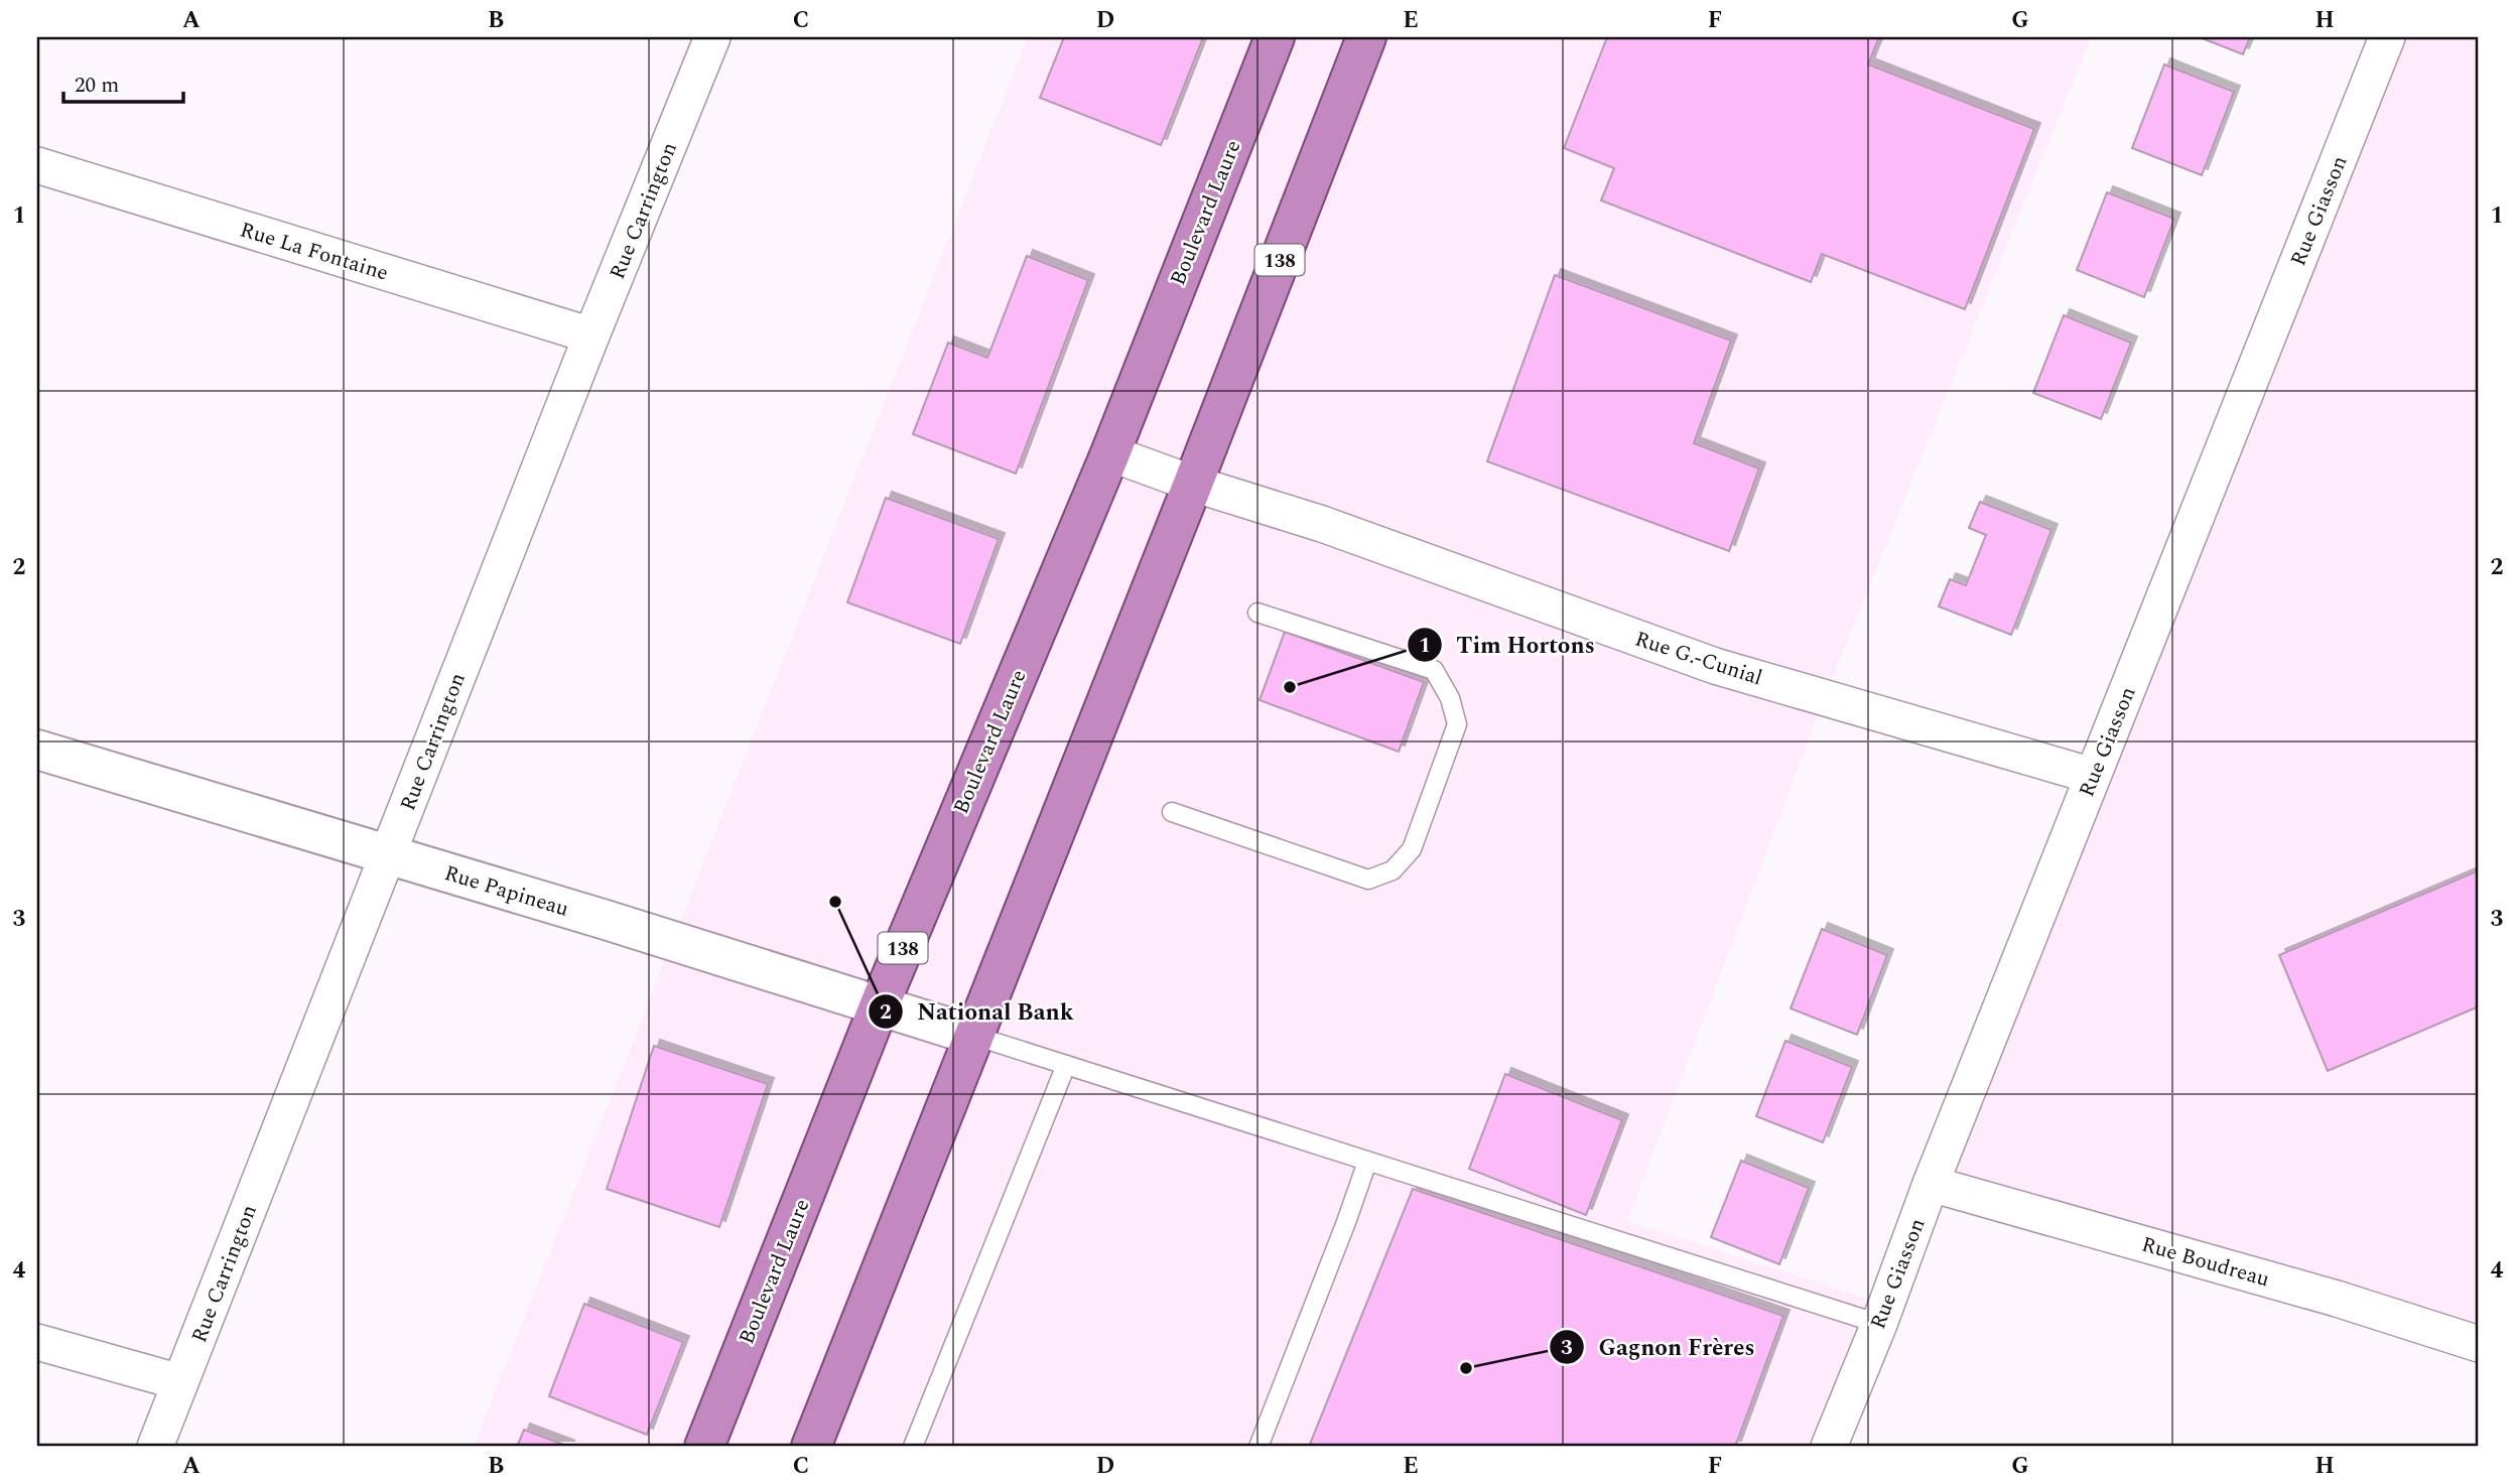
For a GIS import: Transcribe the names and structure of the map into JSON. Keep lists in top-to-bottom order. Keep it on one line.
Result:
{"streets":{"highway":["Boulevard Laure","138"],"street":["Rue Carrington","Rue Giasson","Rue La Fontaine","Rue G.-Cunial","Rue Papineau","Rue Boudreau"]},"crossings":[["Rue Carrington","Rue La Fontaine"],["Rue Carrington","Rue Papineau"],["Rue Giasson","Rue G.-Cunial"],["Rue Giasson","Rue Boudreau"],["Boulevard Laure","Rue G.-Cunial"],["Boulevard Laure","Rue Papineau"],["138","Rue G.-Cunial"],["138","Rue Papineau"]],"places":["Tim Hortons","National Bank","Gagnon Frères"],"scale_bar":"20 m","grid":{"columns":["A","B","C","D","E","F","G","H"],"rows":["1","2","3","4"]}}
